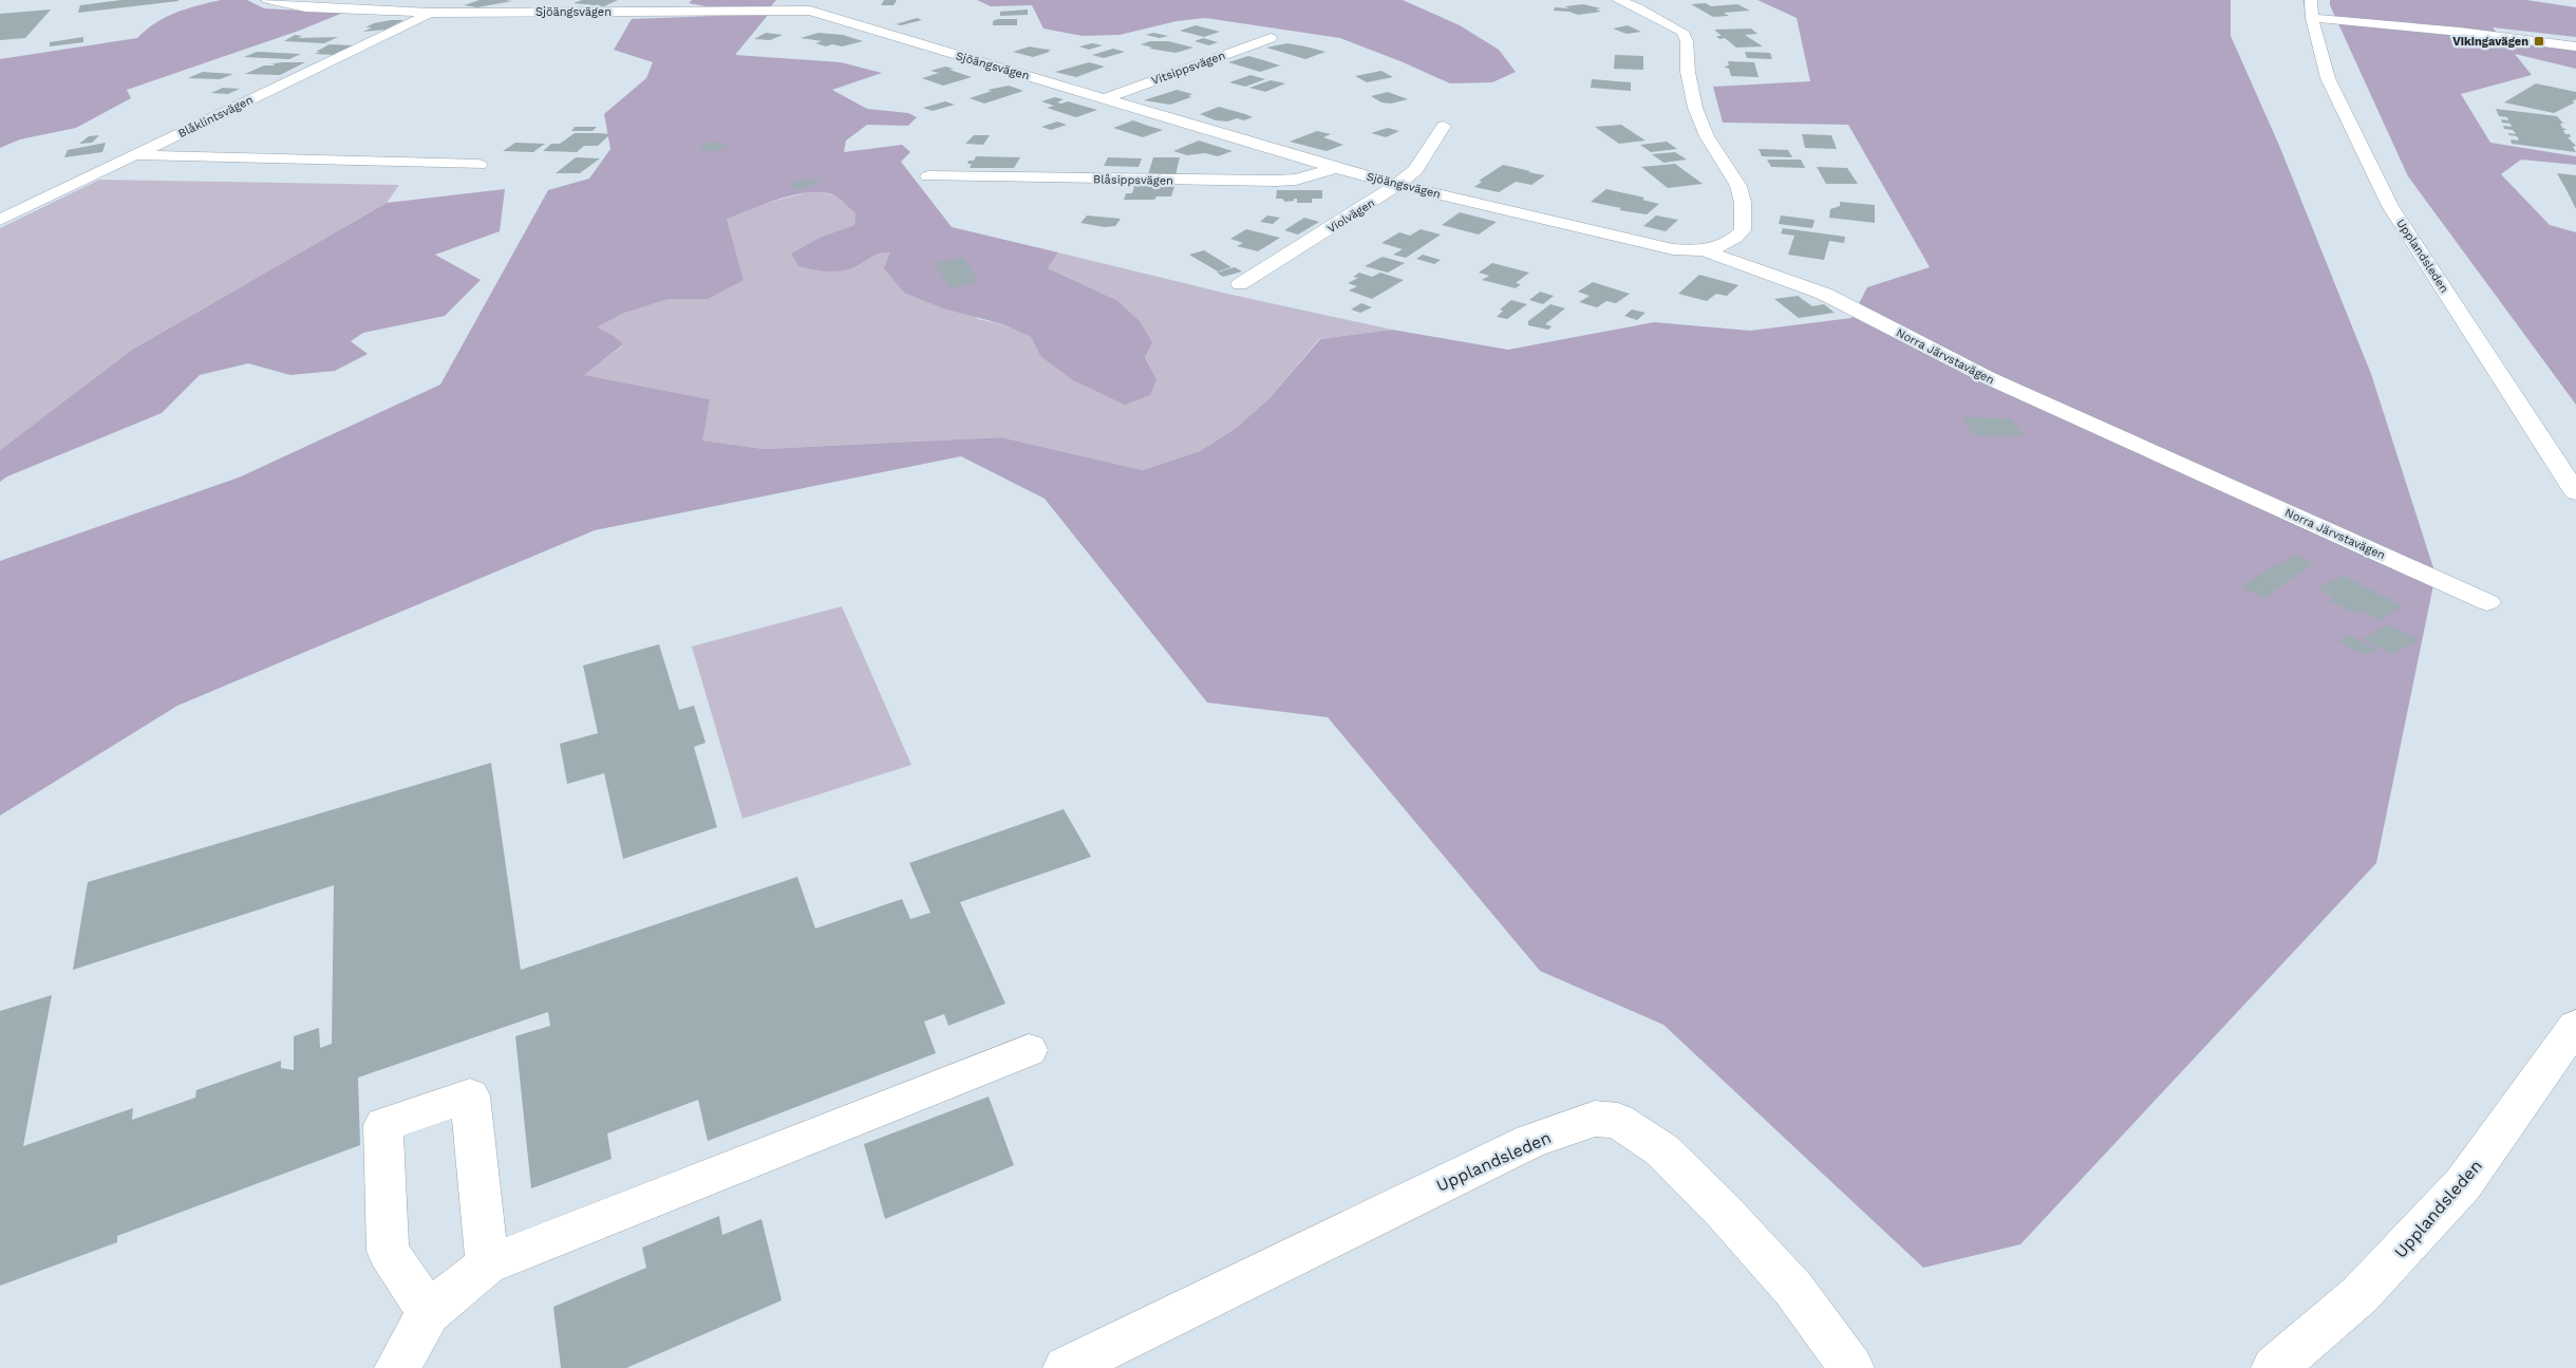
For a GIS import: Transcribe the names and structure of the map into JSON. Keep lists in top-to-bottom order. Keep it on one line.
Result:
{"streets":{"street":["Sjöängsvägen","Vitsippsvägen","Blåklintsvägen","Blåsippsvägen","Violvägen","Upplandsleden","Norra Järvstavägen"]},"crossings":[["Sjöängsvägen","Vitsippsvägen"],["Sjöängsvägen","Blåklintsvägen"],["Sjöängsvägen","Blåsippsvägen"],["Sjöängsvägen","Violvägen"],["Sjöängsvägen","Norra Järvstavägen"]],"places":{"transit":["Vikingavägen"]}}
